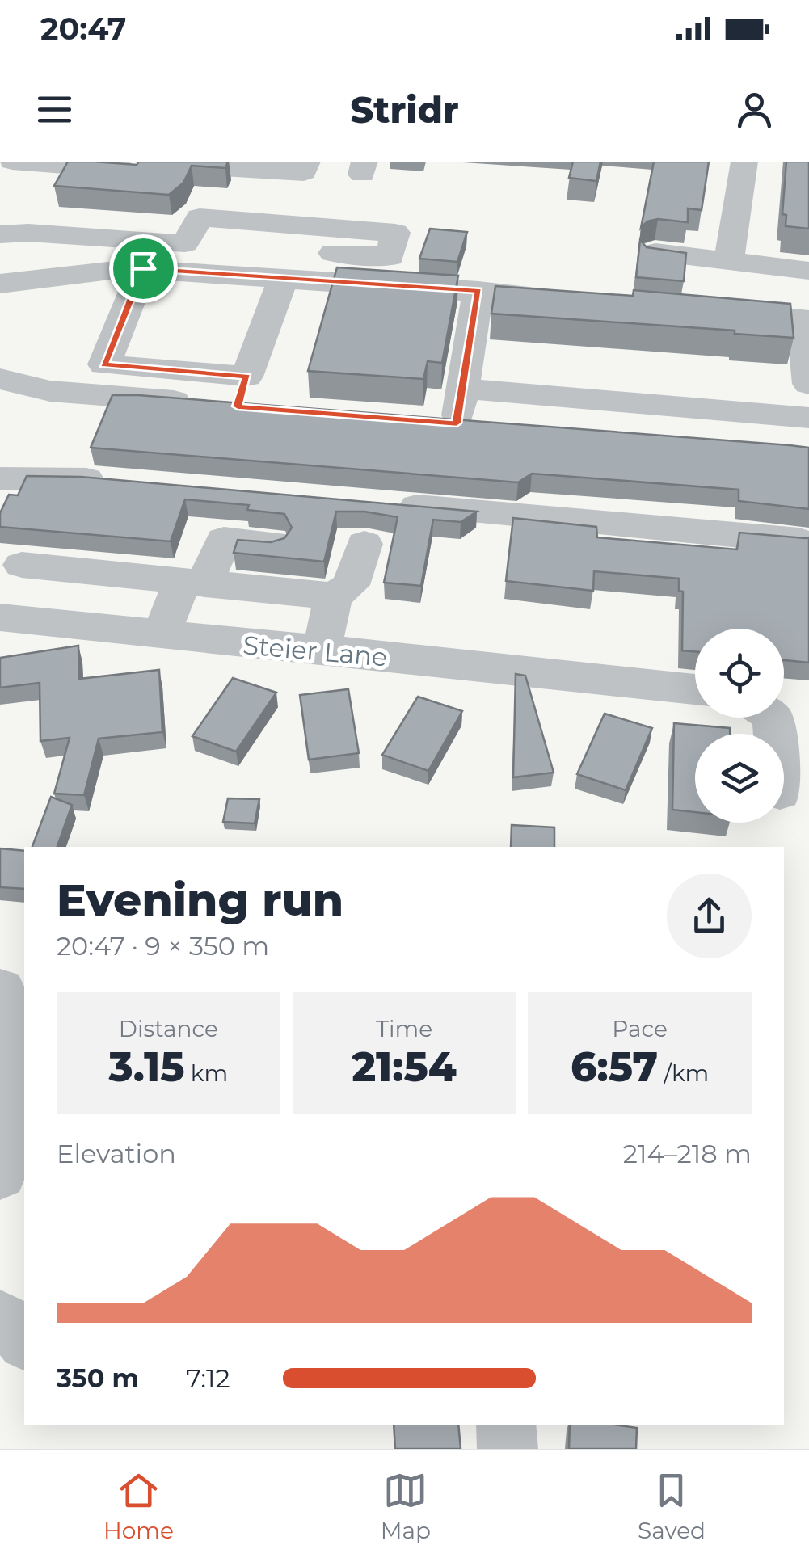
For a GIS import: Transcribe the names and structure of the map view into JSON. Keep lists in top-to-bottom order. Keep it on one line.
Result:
{"streets":{"street":["Steier Lane"]},"page":{"status":"20:47","header":"Stridr","heading":["Evening run","20:47 · 9 × 350 m"],"stats":[["Distance","3.15 km"],["Time","21:54"],["Pace","6:57 /km"]],"chart":["Elevation","214–218 m"],"list":[{"name":"350 m","note":"7:12"}],"tabs":["Home","Map","Saved"]}}
